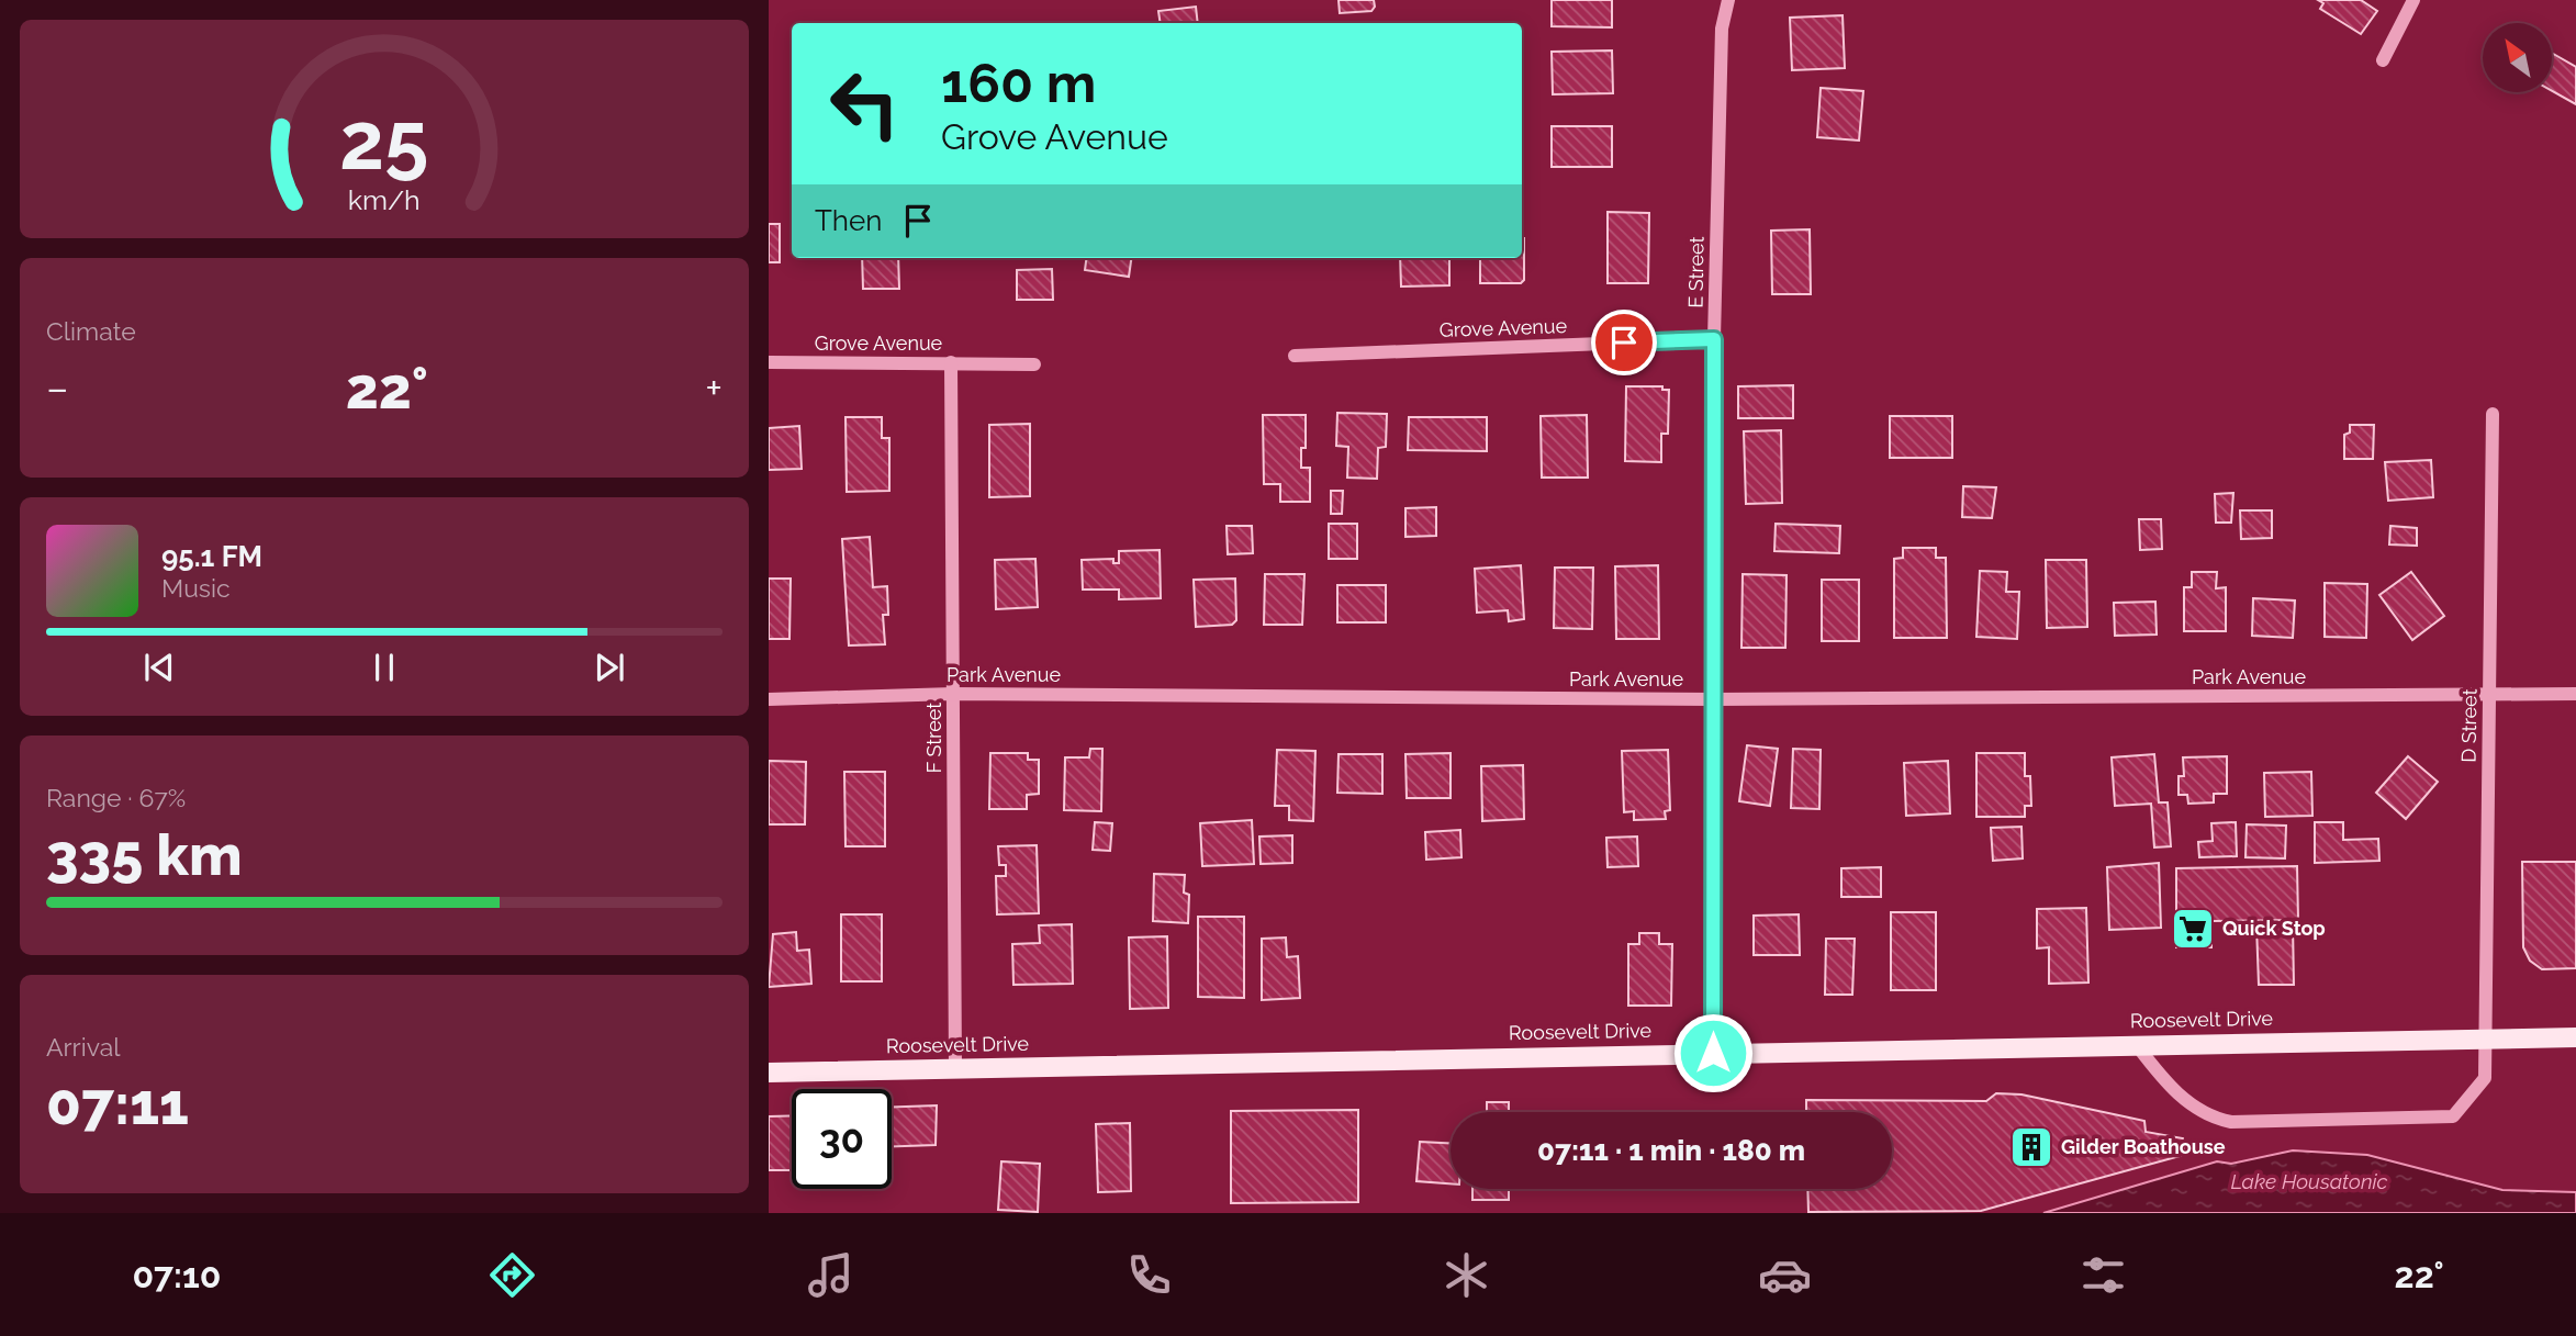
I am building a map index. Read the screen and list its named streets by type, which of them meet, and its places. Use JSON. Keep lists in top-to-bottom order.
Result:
{
  "streets": {
    "main road": ["Roosevelt Drive"],
    "street": [
      "E Street",
      "Grove Avenue",
      "Park Avenue",
      "D Street",
      "F Street"
    ]
  },
  "crossings": [
    ["E Street", "Grove Avenue"],
    ["E Street", "Park Avenue"],
    ["E Street", "Roosevelt Drive"],
    ["Grove Avenue", "F Street"],
    ["Park Avenue", "D Street"],
    ["Park Avenue", "F Street"],
    ["D Street", "Roosevelt Drive"],
    ["F Street", "Roosevelt Drive"]
  ],
  "water": ["Lake Housatonic"],
  "places": {
    "supermarket": ["Quick Stop"],
    "building": ["Gilder Boathouse"]
  },
  "north": "top left",
  "page": {
    "turn": ["160 m", "Grove Avenue"],
    "then": "Then",
    "tile": [
      "Climate",
      ["Range · 67%", "335 km"],
      ["Arrival", "07:11"]
    ],
    "heat": ["−", "22°", "+"],
    "song": ["95.1 FM", "Music"],
    "limit": "30",
    "trip": "07:11 · 1 min · 180 m",
    "tabs": ["07:10", "22°"],
    "gauge": ["25", "km/h"]
  }
}
